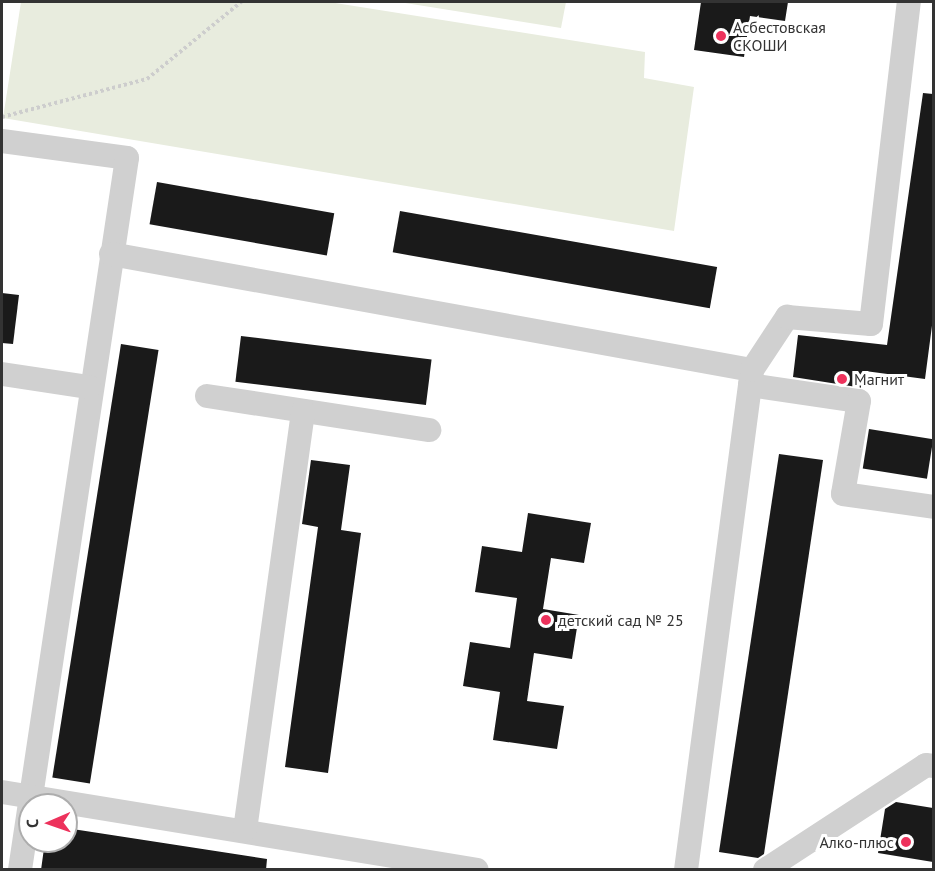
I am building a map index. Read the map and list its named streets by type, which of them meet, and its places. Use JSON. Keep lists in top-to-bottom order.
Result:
{
  "places": [
    "Асбестовская СКОШИ",
    "Магнит",
    "детский сад № 25",
    "Алко-плюс"
  ],
  "north": "left"
}
